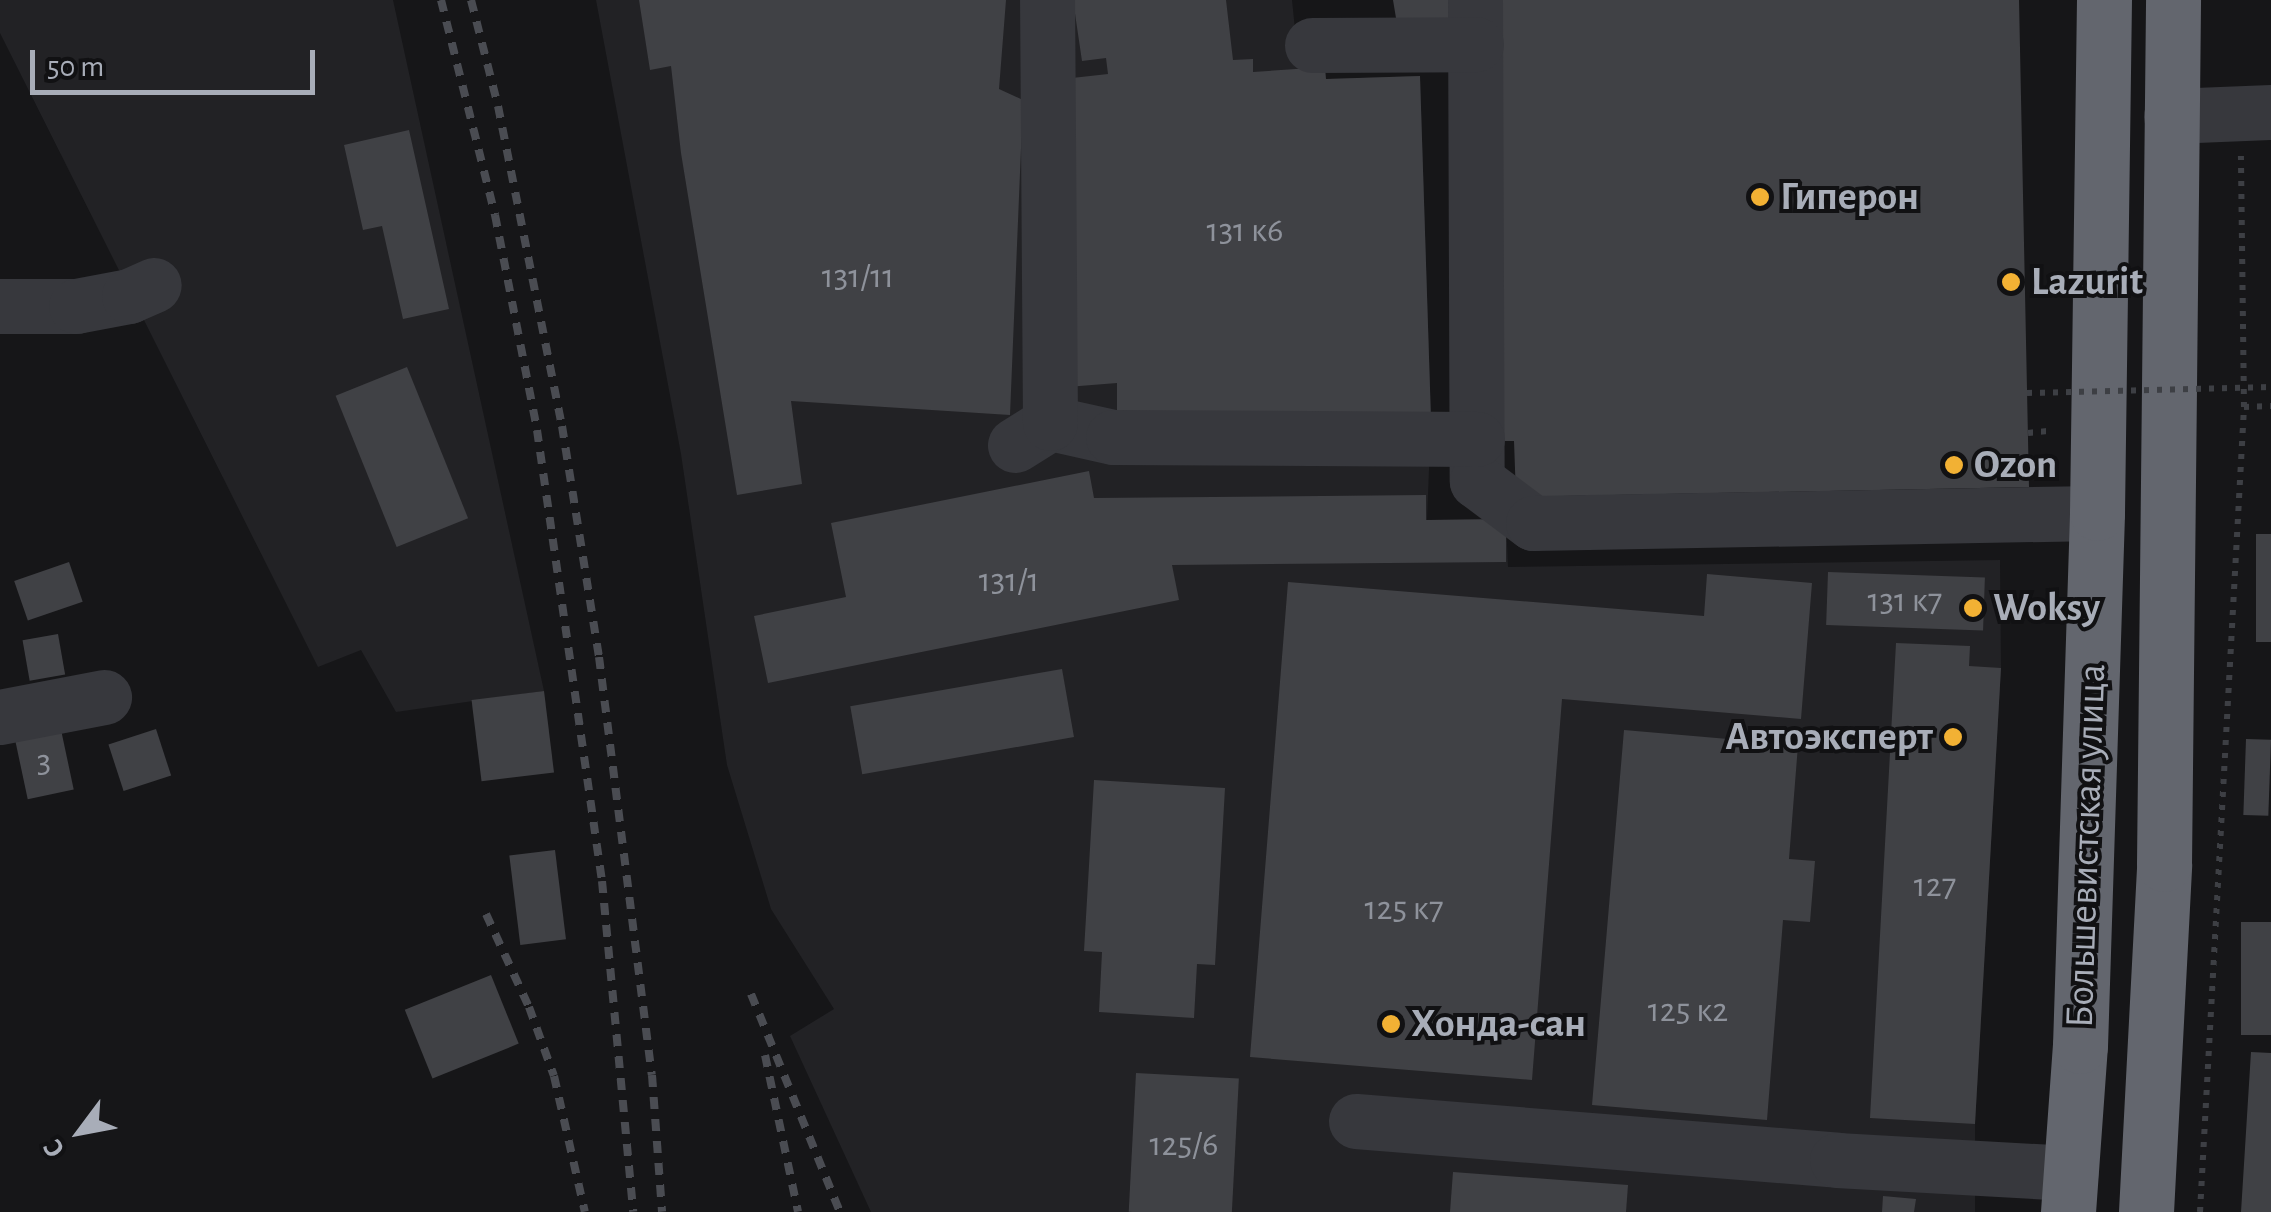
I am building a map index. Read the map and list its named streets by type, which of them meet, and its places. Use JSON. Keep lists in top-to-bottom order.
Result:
{
  "streets": {
    "highway": ["Большевистская улица"]
  },
  "places": [
    "Гиперон",
    "Lazurit",
    "Ozon",
    "Woksy",
    "Автоэксперт",
    "Хонда-сан"
  ],
  "house_numbers": [
    "131 к6",
    "131/11",
    "131/1",
    "131 к7",
    "3",
    "127",
    "125 к7",
    "125 к2",
    "125/6"
  ],
  "scale_bar": "50 m",
  "north": "bottom left"
}
